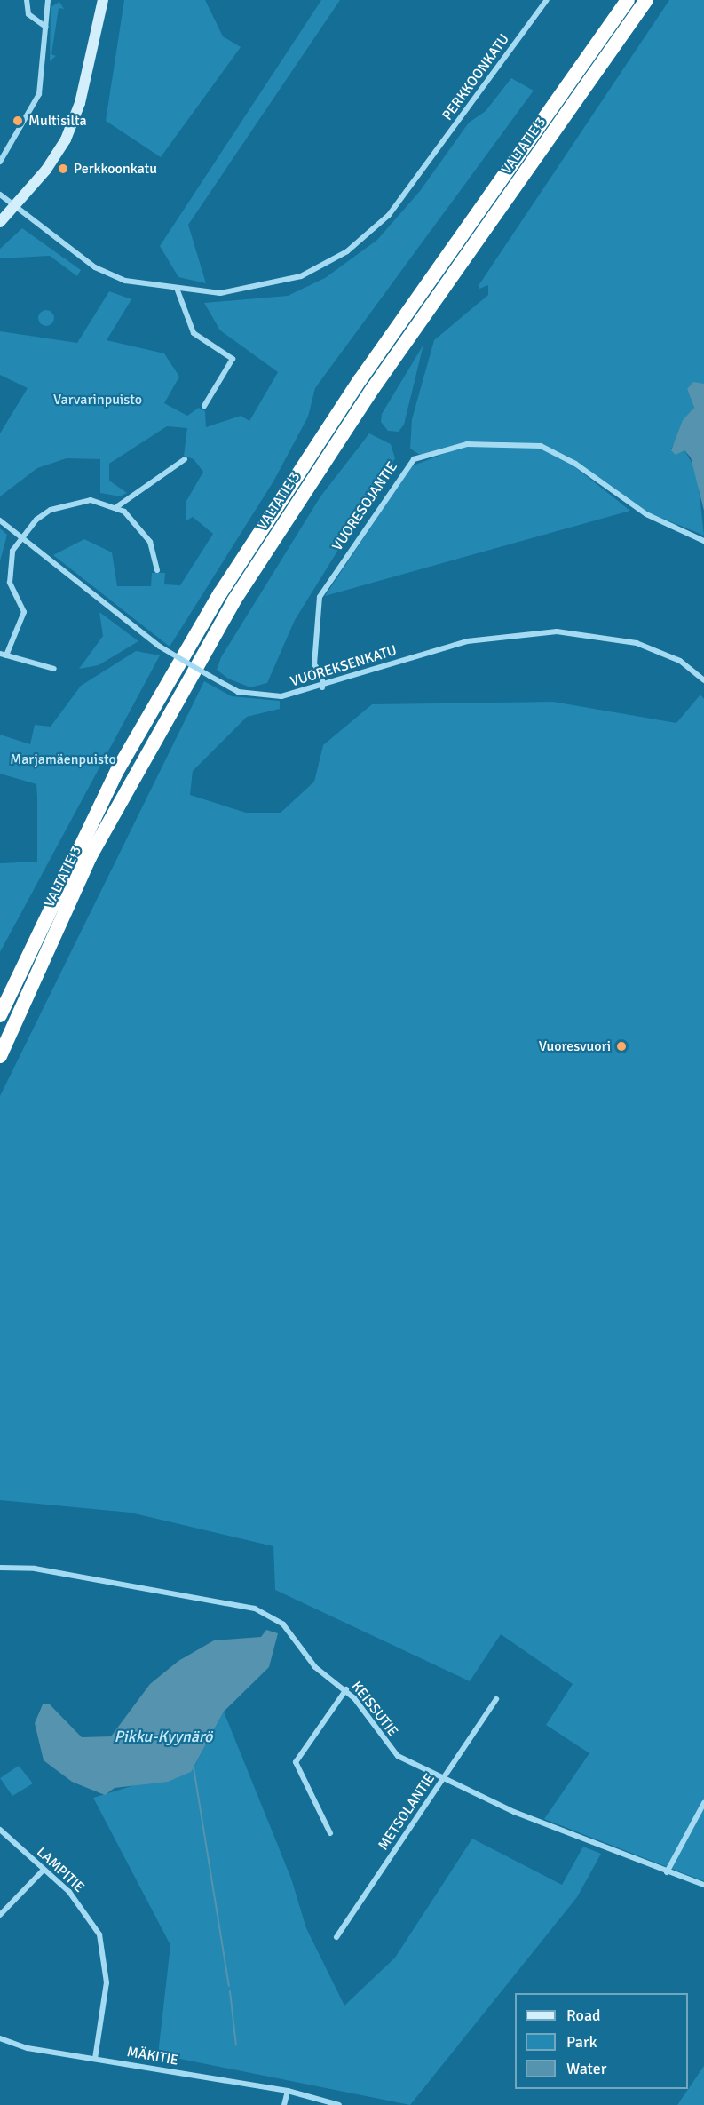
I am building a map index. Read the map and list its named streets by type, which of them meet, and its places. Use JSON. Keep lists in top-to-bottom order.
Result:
{
  "streets": {
    "highway": ["VALTATIE 3"],
    "street": [
      "PERKKOONKATU",
      "VUORESOJANTIE",
      "VUOREKSENKATU",
      "KEISSUTIE",
      "METSOLANTIE",
      "LAMPITIE",
      "MÄKITIE"
    ]
  },
  "crossings": [
    ["VUORESOJANTIE", "VUOREKSENKATU"],
    ["KEISSUTIE", "METSOLANTIE"],
    ["LAMPITIE", "MÄKITIE"]
  ],
  "water": ["Pikku-Kyynärö"],
  "parks": ["Varvarinpuisto", "Marjamäenpuisto"],
  "places": ["Multisilta", "Perkkoonkatu", "Vuoresvuori"],
  "legend": ["Road", "Park", "Water"]
}
